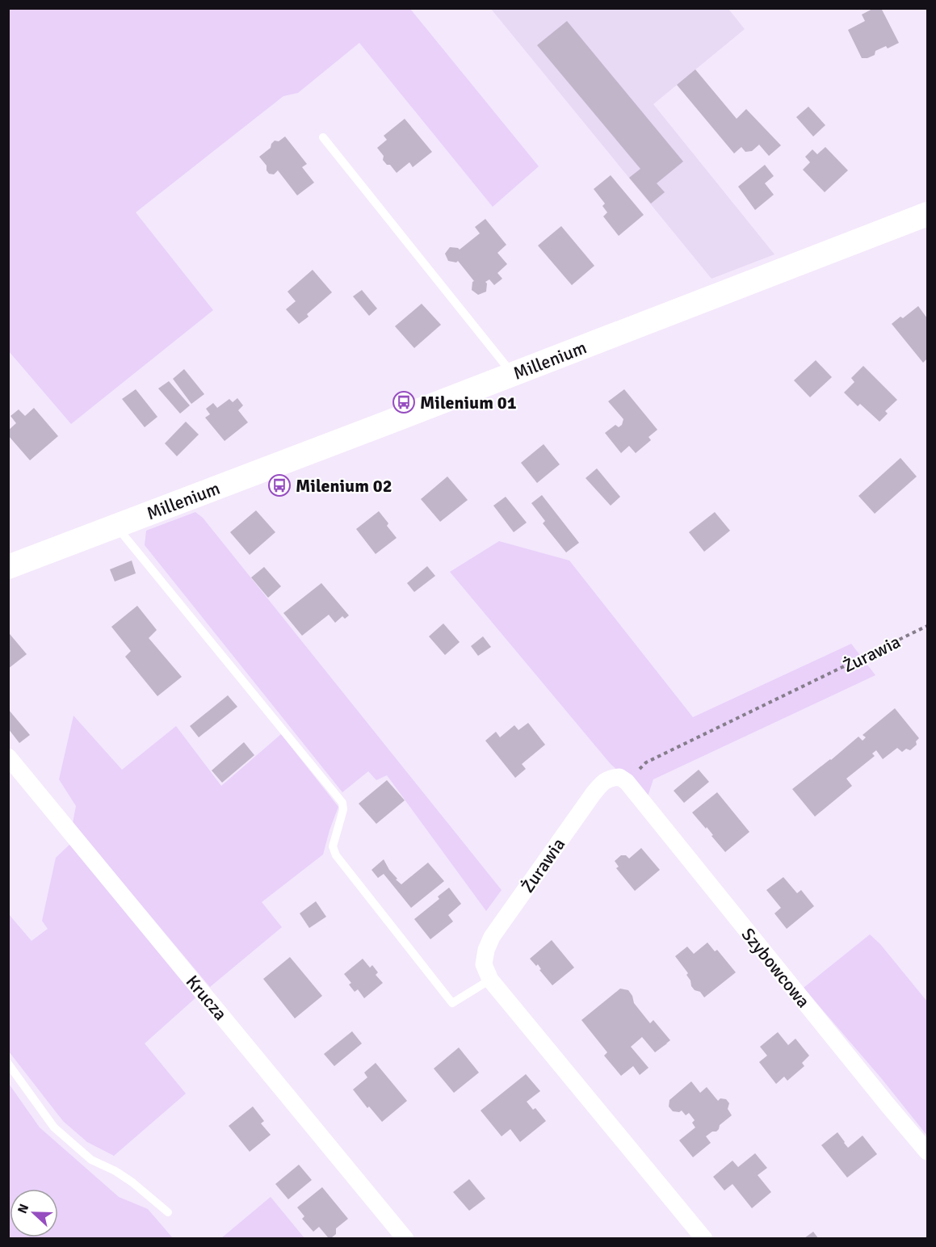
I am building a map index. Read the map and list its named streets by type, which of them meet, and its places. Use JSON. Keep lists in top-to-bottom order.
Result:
{
  "streets": {
    "street": [
      "Millenium",
      "Żurawia",
      "Szybowcowa",
      "Krucza"
    ]
  },
  "crossings": [
    ["Żurawia", "Szybowcowa"]
  ],
  "places": {
    "bus stop": ["Milenium 01", "Milenium 02"]
  },
  "north": "left"
}
